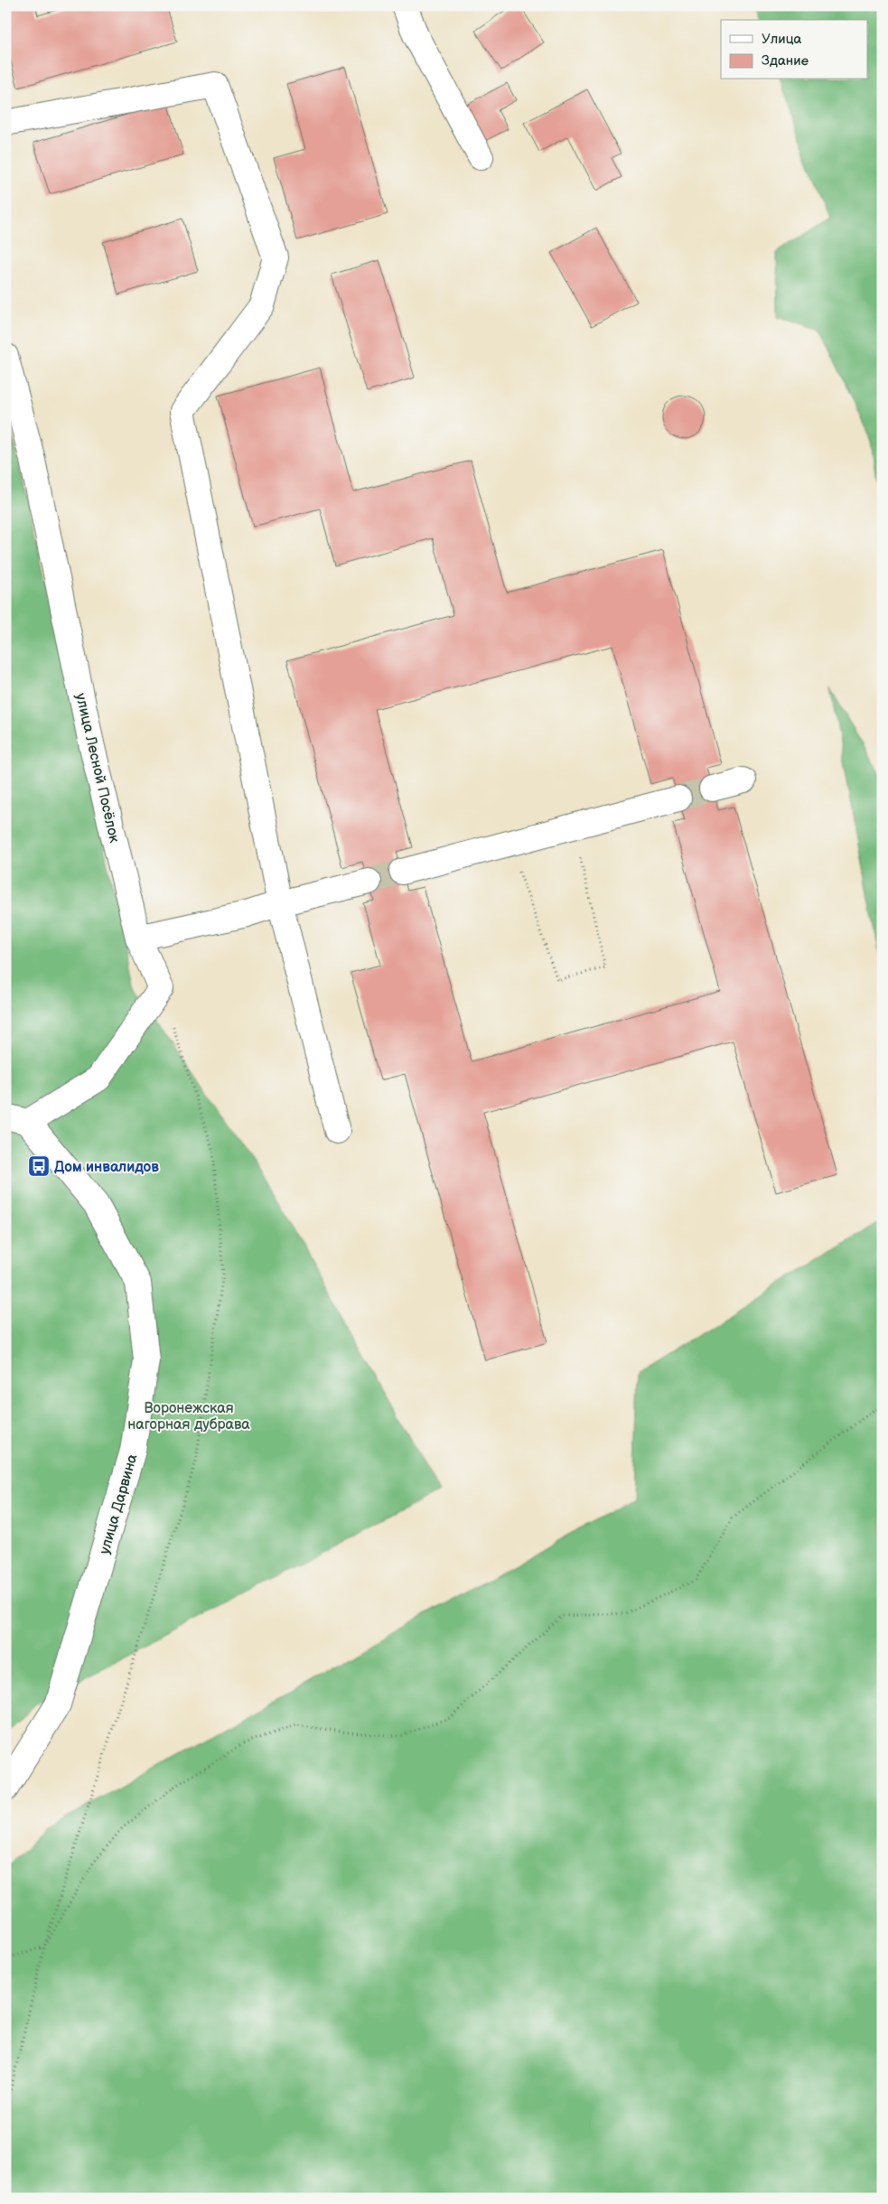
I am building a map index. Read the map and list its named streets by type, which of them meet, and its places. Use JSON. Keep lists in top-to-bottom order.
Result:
{
  "streets": {
    "street": ["улица Лесной Посёлок", "улица Дарвина"]
  },
  "parks": ["Воронежская нагорная дубрава"],
  "places": {
    "bus stop": ["Дом инвалидов"]
  },
  "legend": ["Улица", "Здание"]
}
